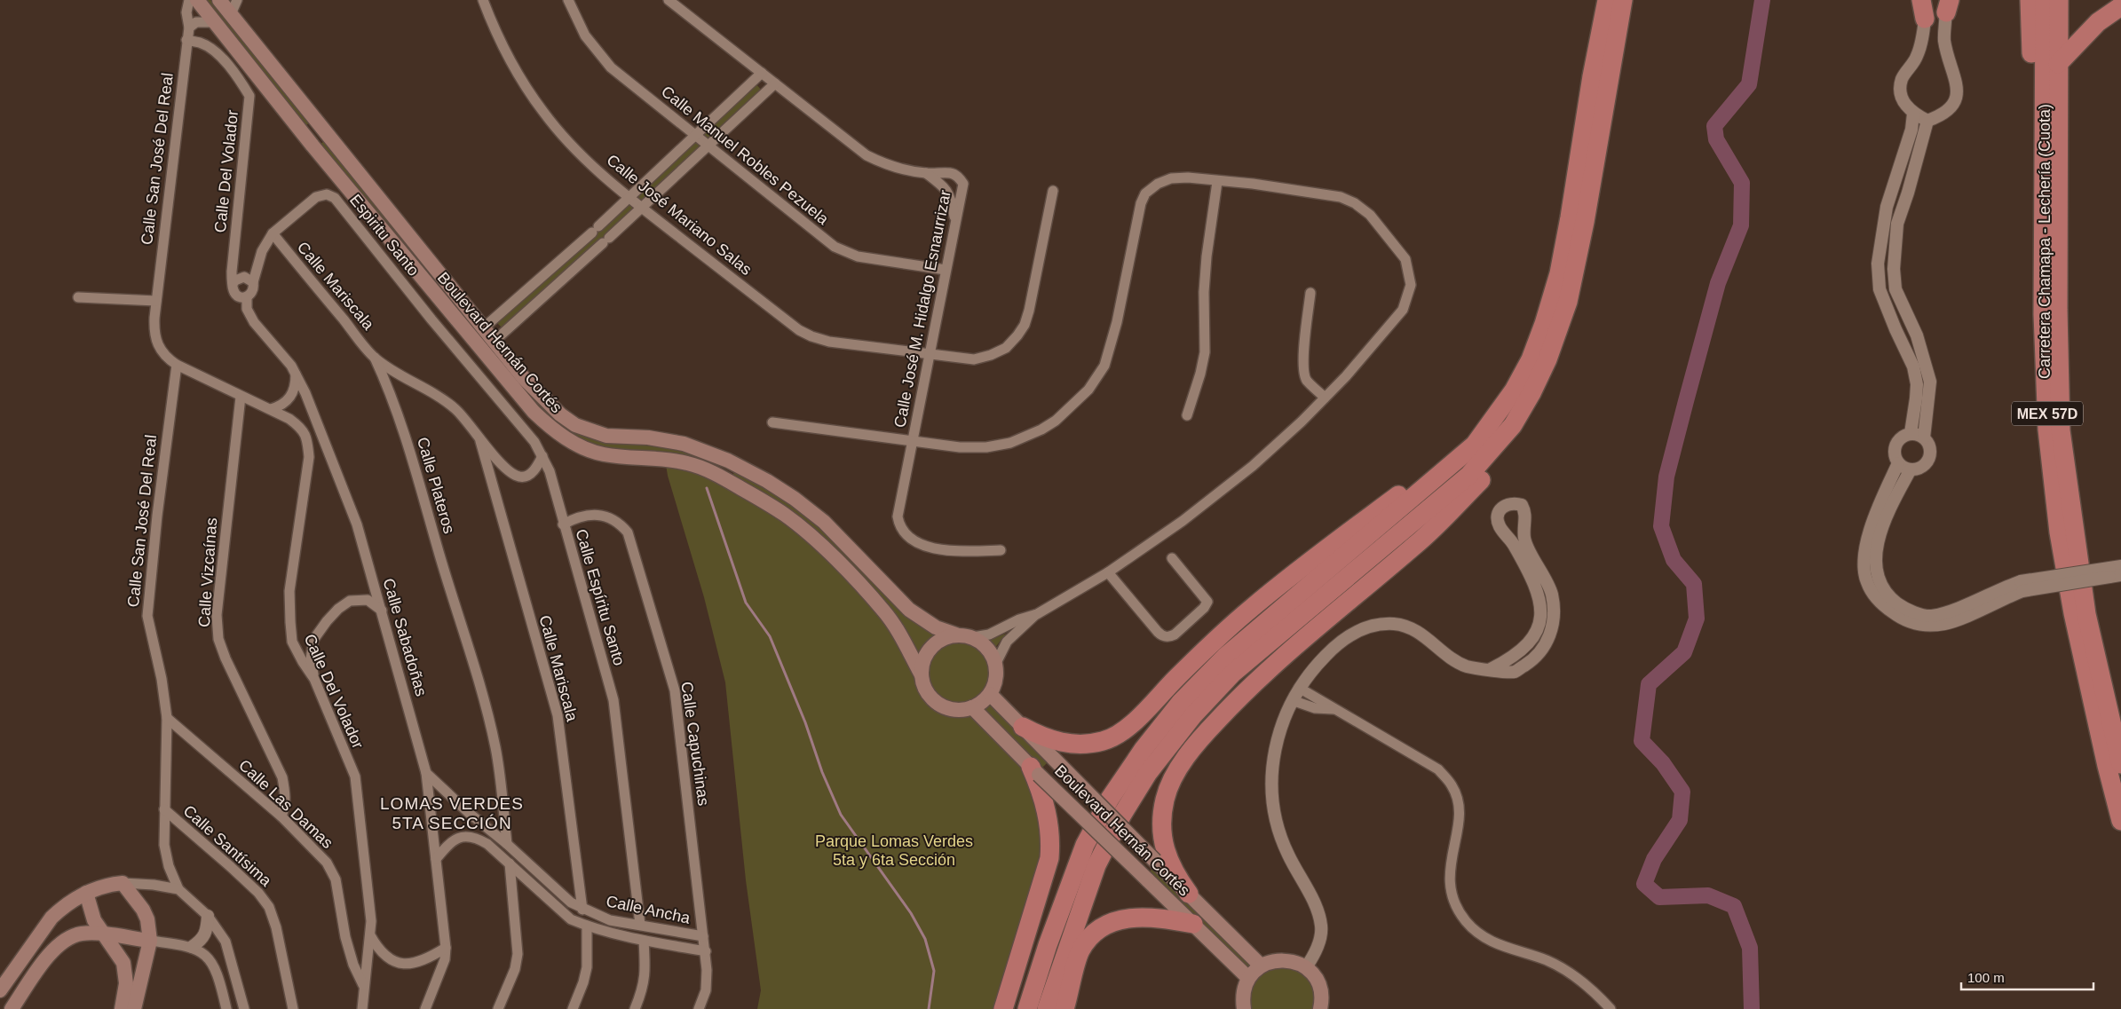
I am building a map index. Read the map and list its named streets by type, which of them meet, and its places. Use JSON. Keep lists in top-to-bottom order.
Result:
{
  "streets": {
    "highway": ["Carretera Chamapa - Lechería (Cuota)", "MEX 57D"],
    "main road": ["Boulevard Hernán Cortés"],
    "street": [
      "Calle Manuel Robles Pezuela",
      "Calle San José Del Real",
      "Calle Del Volador",
      "Calle José Mariano Salas",
      "Espiritu Santo",
      "Calle Mariscala",
      "Calle José M. Hidalgo Esnaurrizar",
      "Calle Plateros",
      "Calle Vizcaínas",
      "Calle Espíritu Santo",
      "Calle Sabadoñas",
      "Calle Capuchinas",
      "Calle Las Damas",
      "Calle Santísima",
      "Calle Ancha"
    ]
  },
  "crossings": [
    ["Calle Manuel Robles Pezuela", "Calle José M. Hidalgo Esnaurrizar"],
    ["Calle San José Del Real", "Calle Del Volador"],
    ["Calle San José Del Real", "Calle Vizcaínas"],
    ["Calle San José Del Real", "Calle Las Damas"],
    ["Calle San José Del Real", "Calle Santísima"],
    ["Calle Del Volador", "Calle Vizcaínas"],
    ["Calle Del Volador", "Calle Sabadoñas"],
    ["Calle Del Volador", "Calle Las Damas"],
    ["Calle José Mariano Salas", "Calle José M. Hidalgo Esnaurrizar"],
    ["Espiritu Santo", "Calle Mariscala"],
    ["Espiritu Santo", "Calle Espíritu Santo"],
    ["Calle Mariscala", "Calle Plateros"],
    ["Calle Mariscala", "Calle Ancha"],
    ["Calle Plateros", "Calle Ancha"],
    ["Calle Vizcaínas", "Calle Las Damas"],
    ["Calle Espíritu Santo", "Calle Capuchinas"],
    ["Calle Espíritu Santo", "Calle Ancha"],
    ["Calle Sabadoñas", "Calle Ancha"],
    ["Calle Capuchinas", "Calle Ancha"]
  ],
  "districts": ["LOMAS VERDES 5TA SECCIÓN"],
  "parks": ["Parque Lomas Verdes 5ta y 6ta Sección"],
  "scale_bar": "100 m"
}
